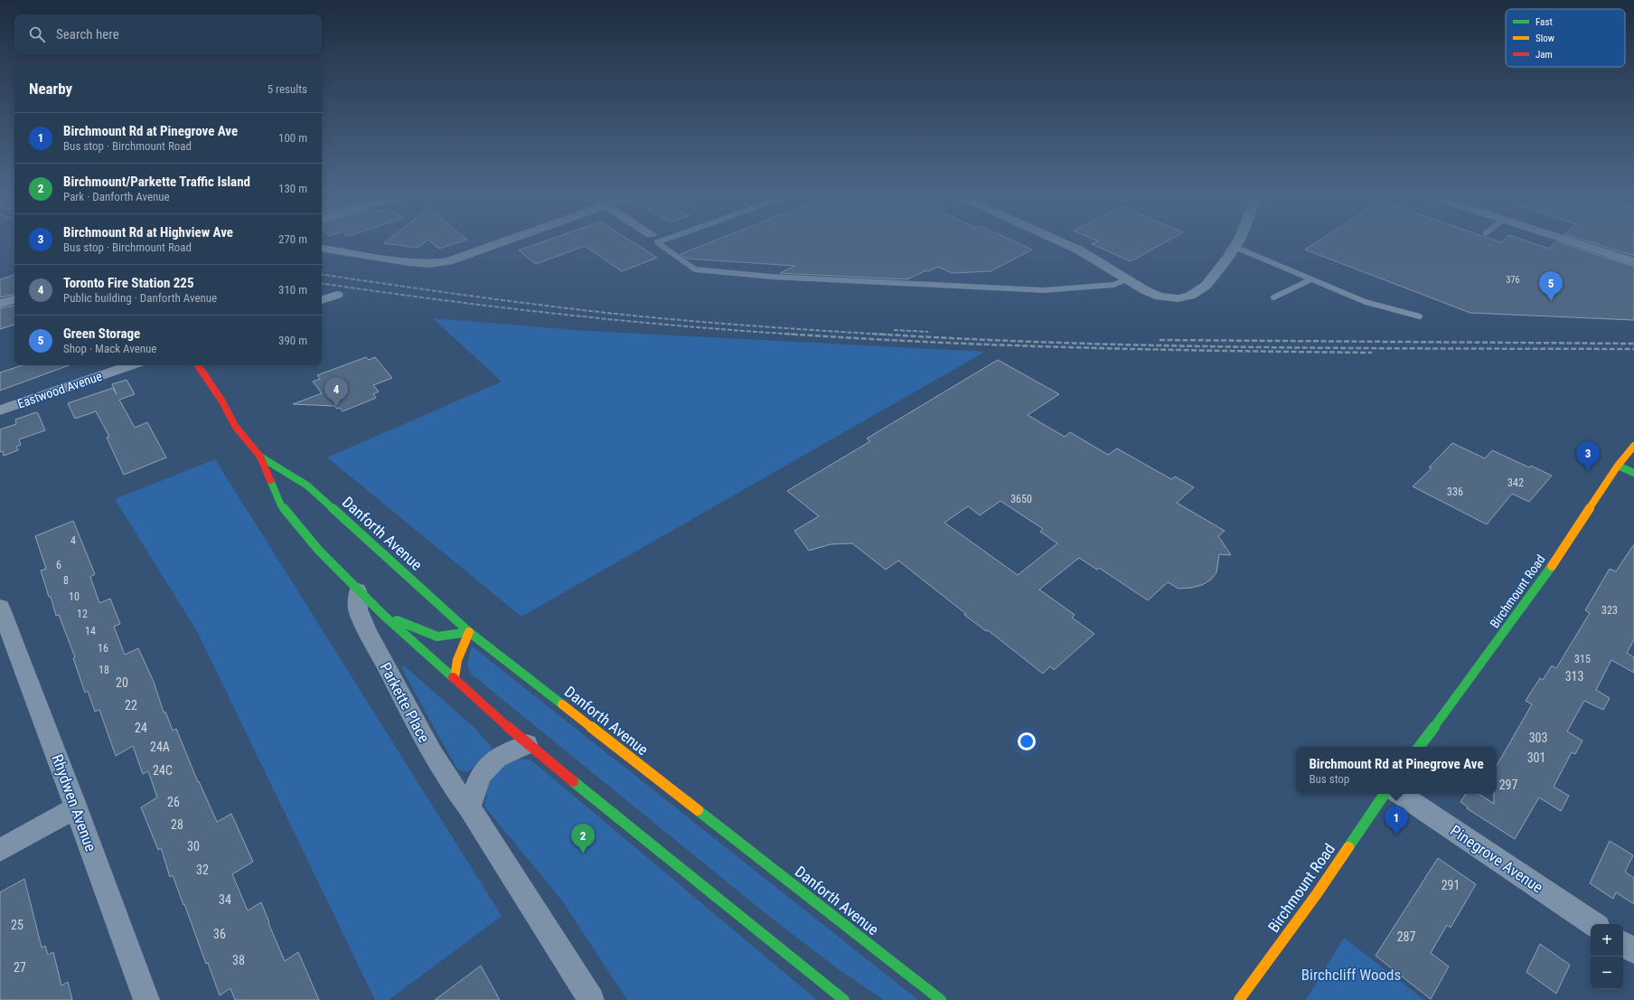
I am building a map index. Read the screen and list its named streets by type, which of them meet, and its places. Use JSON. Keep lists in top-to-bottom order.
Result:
{
  "streets": {
    "main road": ["Danforth Avenue", "Birchmount Road"],
    "street": [
      "Eastwood Avenue",
      "Parkette Place",
      "Rhydwen Avenue",
      "Pinegrove Avenue"
    ]
  },
  "crossings": [
    ["Danforth Avenue", "Parkette Place"]
  ],
  "parks": ["Birchcliff Woods"],
  "house_numbers": [
    "376",
    "342",
    "336",
    "3650",
    "4",
    "6",
    "8",
    "10",
    "323",
    "12",
    "14",
    "16",
    "315",
    "18",
    "313",
    "20",
    "22",
    "24",
    "303",
    "24A",
    "301",
    "24C",
    "297",
    "26",
    "28",
    "30",
    "32",
    "291",
    "34",
    "25",
    "36",
    "287",
    "38",
    "27"
  ],
  "legend": ["Fast", "Slow", "Jam"],
  "page": {
    "search": "Search here",
    "heading": ["Nearby", "5 results"],
    "list": [
      {
        "mark": "1",
        "name": "Birchmount Rd at Pinegrove Ave",
        "note": "Bus stop · Birchmount Road",
        "value": "100 m"
      },
      {
        "mark": "2",
        "name": "Birchmount/Parkette Traffic Island",
        "note": "Park · Danforth Avenue",
        "value": "130 m"
      },
      {
        "mark": "3",
        "name": "Birchmount Rd at Highview Ave",
        "note": "Bus stop · Birchmount Road",
        "value": "270 m"
      },
      {
        "mark": "4",
        "name": "Toronto Fire Station 225",
        "note": "Public building · Danforth Avenue",
        "value": "310 m"
      },
      {
        "mark": "5",
        "name": "Green Storage",
        "note": "Shop · Mack Avenue",
        "value": "390 m"
      }
    ],
    "pins": [
      "5",
      "4",
      "3",
      "1",
      "2"
    ],
    "popup": ["Birchmount Rd at Pinegrove Ave", "Bus stop"],
    "map_buttons": ["+", "−"]
  }
}
